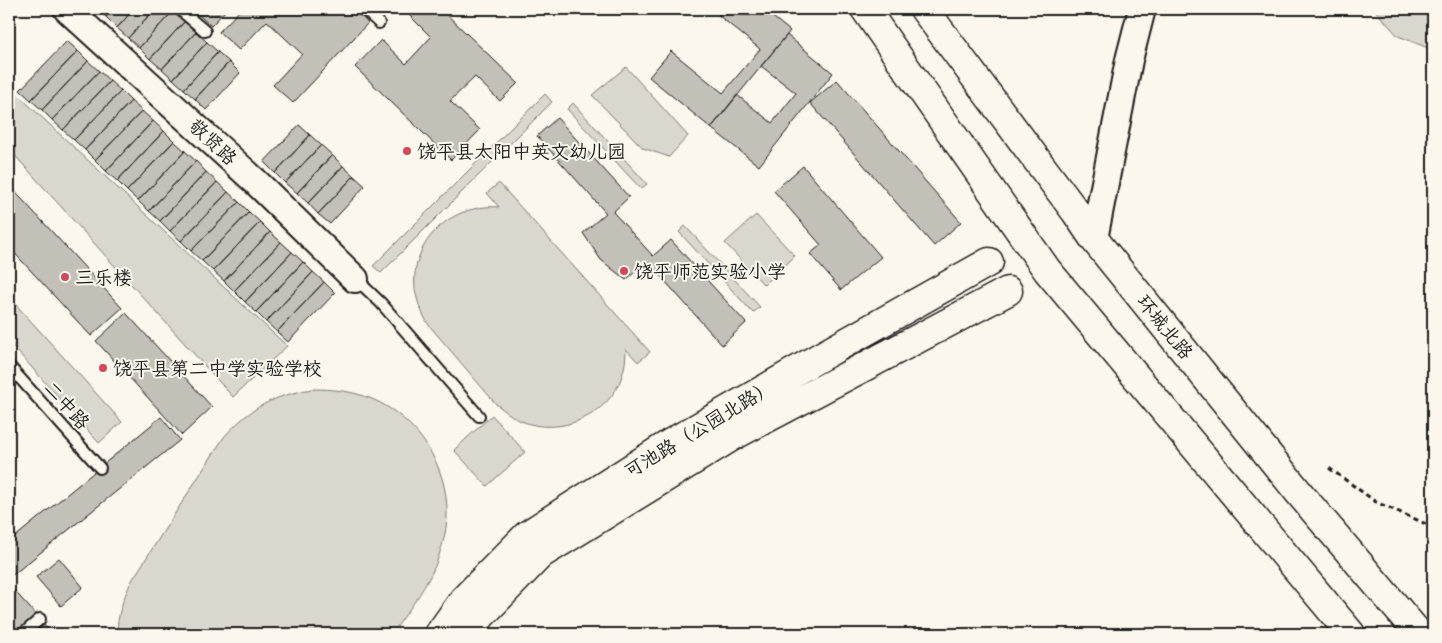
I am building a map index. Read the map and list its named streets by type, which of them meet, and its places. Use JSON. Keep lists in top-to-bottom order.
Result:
{
  "streets": {
    "main road": ["环城北路", "可池路（公园北路）"],
    "street": ["敬贤路"],
    "lane": ["二中路"]
  },
  "places": [
    "饶平县太阳中英文幼儿园",
    "饶平师范实验小学",
    "三乐楼",
    "饶平县第二中学实验学校"
  ]
}
